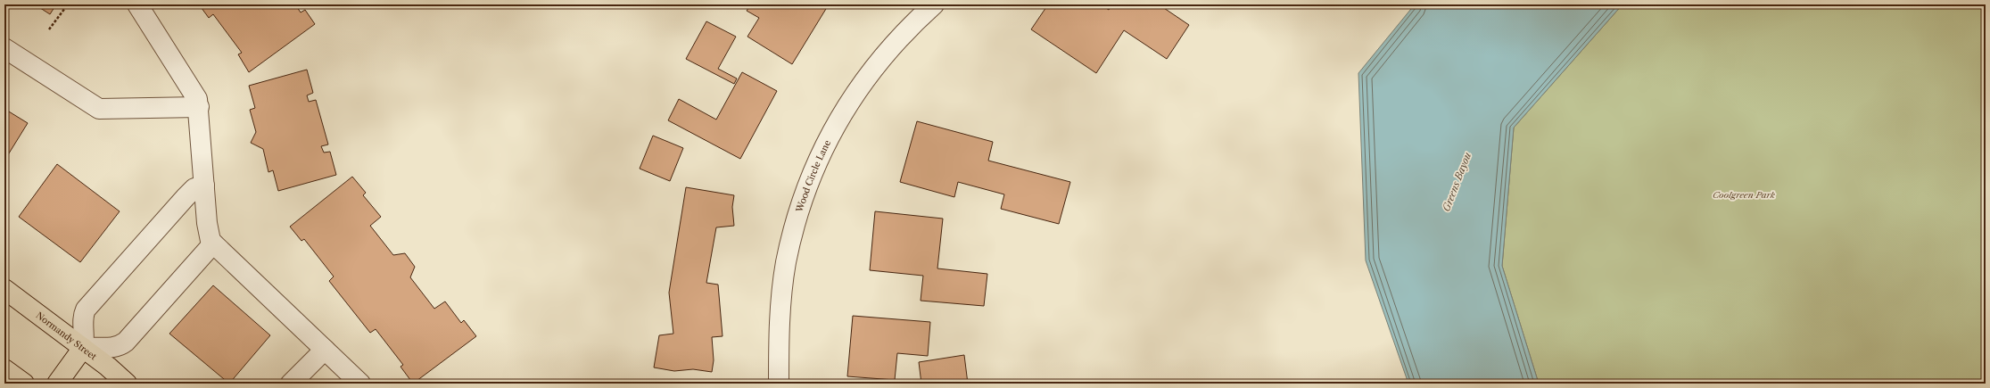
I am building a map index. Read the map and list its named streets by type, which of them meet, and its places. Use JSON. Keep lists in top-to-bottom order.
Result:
{
  "streets": {
    "main road": ["Normandy Street"],
    "street": ["Wood Circle Lane"]
  },
  "water": ["Greens Bayou"],
  "parks": ["Coolgreen Park"]
}
